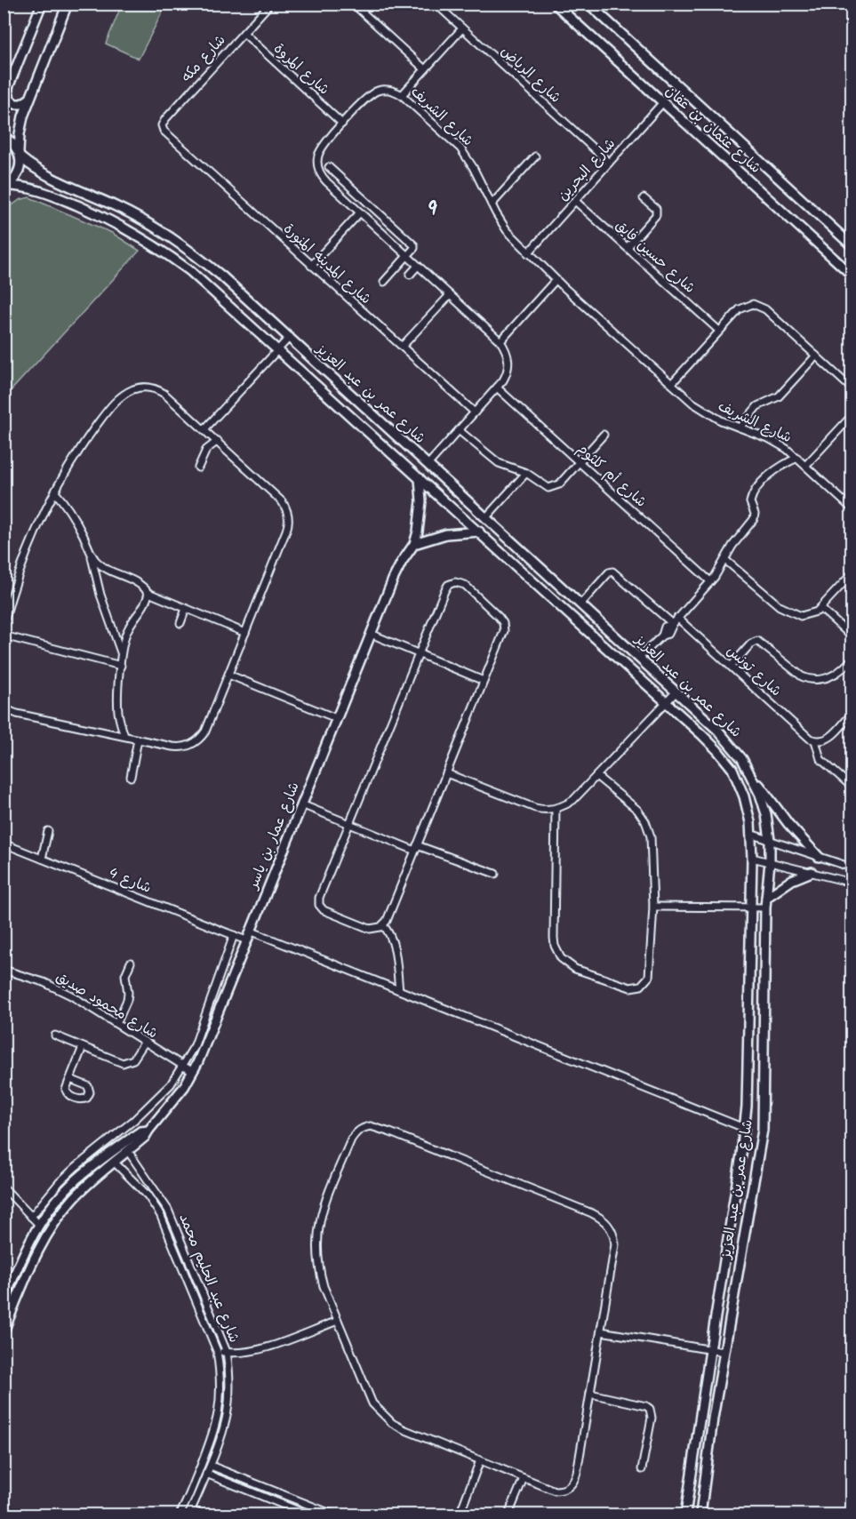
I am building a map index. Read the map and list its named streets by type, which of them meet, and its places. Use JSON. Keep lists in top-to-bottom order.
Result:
{
  "streets": {
    "street": [
      "شارع مكه",
      "شارع المروة",
      "شارع الرياض",
      "شارع الشريف",
      "شارع عثمان بن عفان",
      "شارع البحرين",
      "شارع حسين فايق",
      "شارع المدينه المنورة",
      "شارع عمر بن عبد العزيز",
      "شارع أم كلثوم",
      "شارع تونس",
      "شارع عمار بن ياسر",
      "شارع 4",
      "شارع محمود صديق",
      "شارع عبد الحليم محمد"
    ]
  },
  "crossings": [
    ["شارع مكه", "شارع المروة"],
    ["شارع مكه", "شارع المدينه المنورة"],
    ["شارع المروة", "شارع الشريف"],
    ["شارع الرياض", "شارع البحرين"],
    ["شارع الشريف", "شارع البحرين"],
    ["شارع الشريف", "شارع المدينه المنورة"],
    ["شارع الشريف", "شارع عمر بن عبد العزيز"],
    ["شارع الشريف", "شارع أم كلثوم"],
    ["شارع عثمان بن عفان", "شارع البحرين"],
    ["شارع البحرين", "شارع حسين فايق"],
    ["شارع عمر بن عبد العزيز", "شارع عمار بن ياسر"],
    ["شارع عمار بن ياسر", "شارع 4"],
    ["شارع عمار بن ياسر", "شارع محمود صديق"],
    ["شارع عمار بن ياسر", "شارع عبد الحليم محمد"]
  ],
  "districts": ["9"]
}
